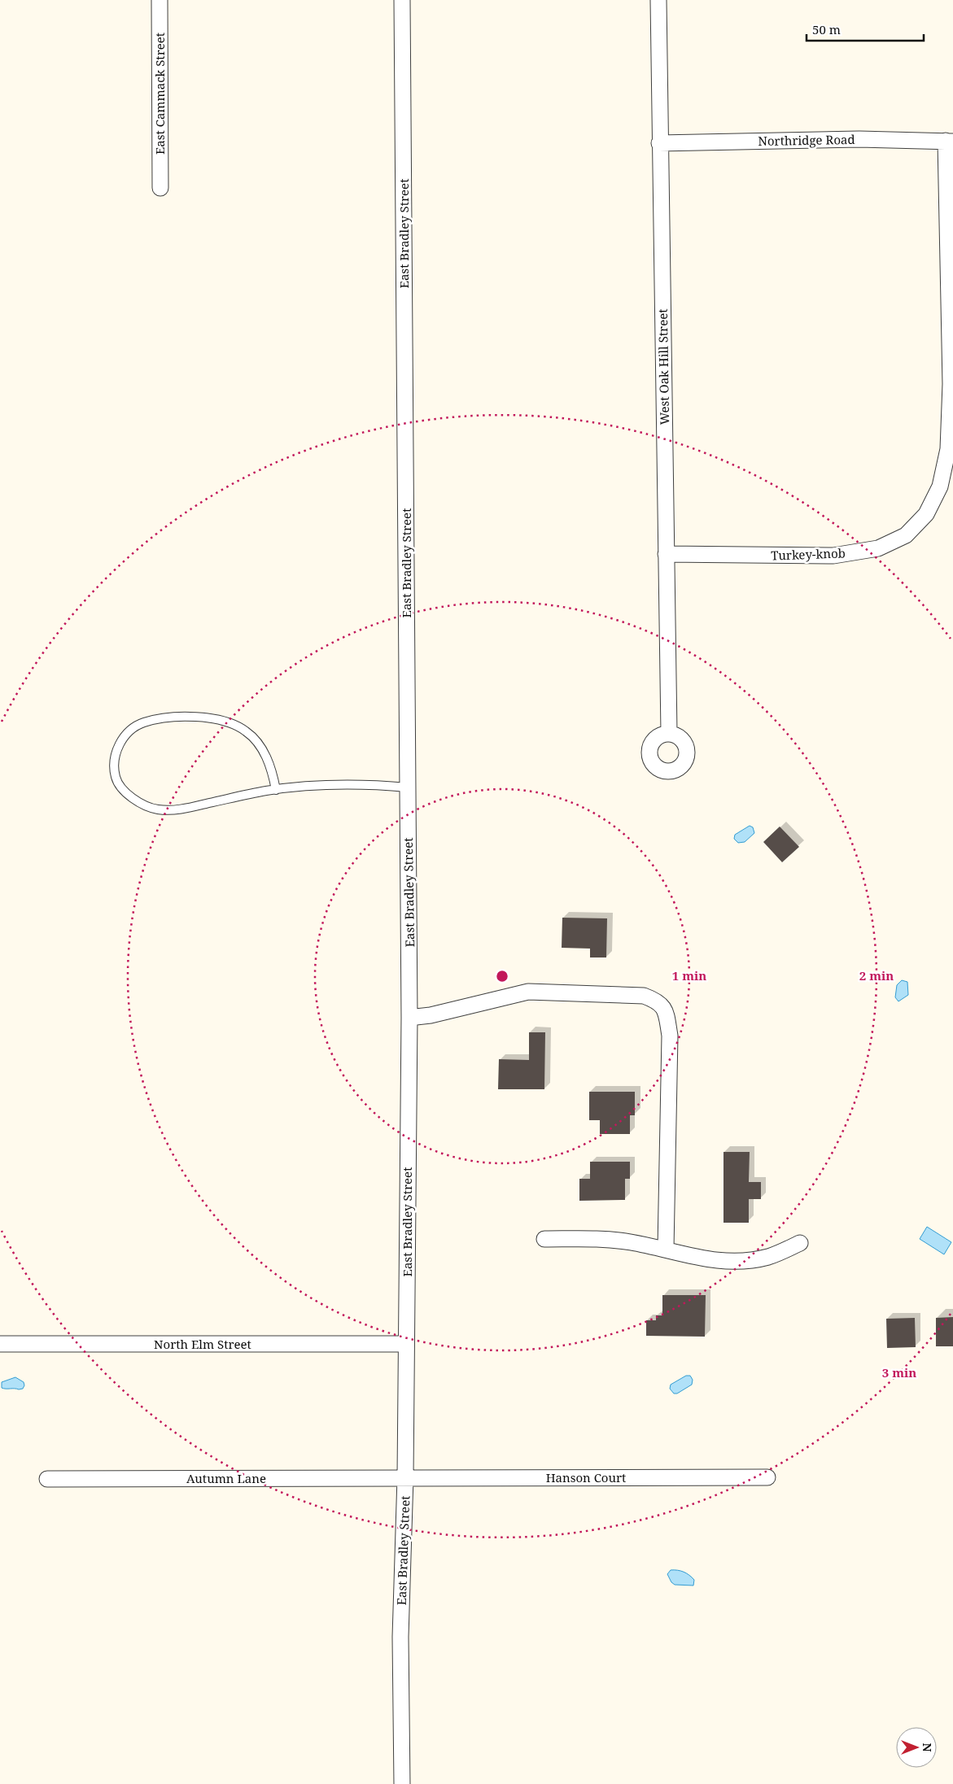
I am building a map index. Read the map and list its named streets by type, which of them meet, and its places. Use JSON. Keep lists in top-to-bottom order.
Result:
{
  "streets": {
    "street": [
      "East Cammack Street",
      "Northridge Road",
      "East Bradley Street",
      "West Oak Hill Street",
      "Turkey-knob",
      "North Elm Street",
      "Hanson Court",
      "Autumn Lane"
    ]
  },
  "crossings": [
    ["Northridge Road", "West Oak Hill Street"],
    ["Northridge Road", "Turkey-knob"],
    ["East Bradley Street", "North Elm Street"],
    ["East Bradley Street", "Hanson Court"],
    ["East Bradley Street", "Autumn Lane"],
    ["West Oak Hill Street", "Turkey-knob"],
    ["Hanson Court", "Autumn Lane"]
  ],
  "scale_bar": "50 m",
  "north": "right",
  "rings": ["1 min", "2 min", "3 min"]
}
